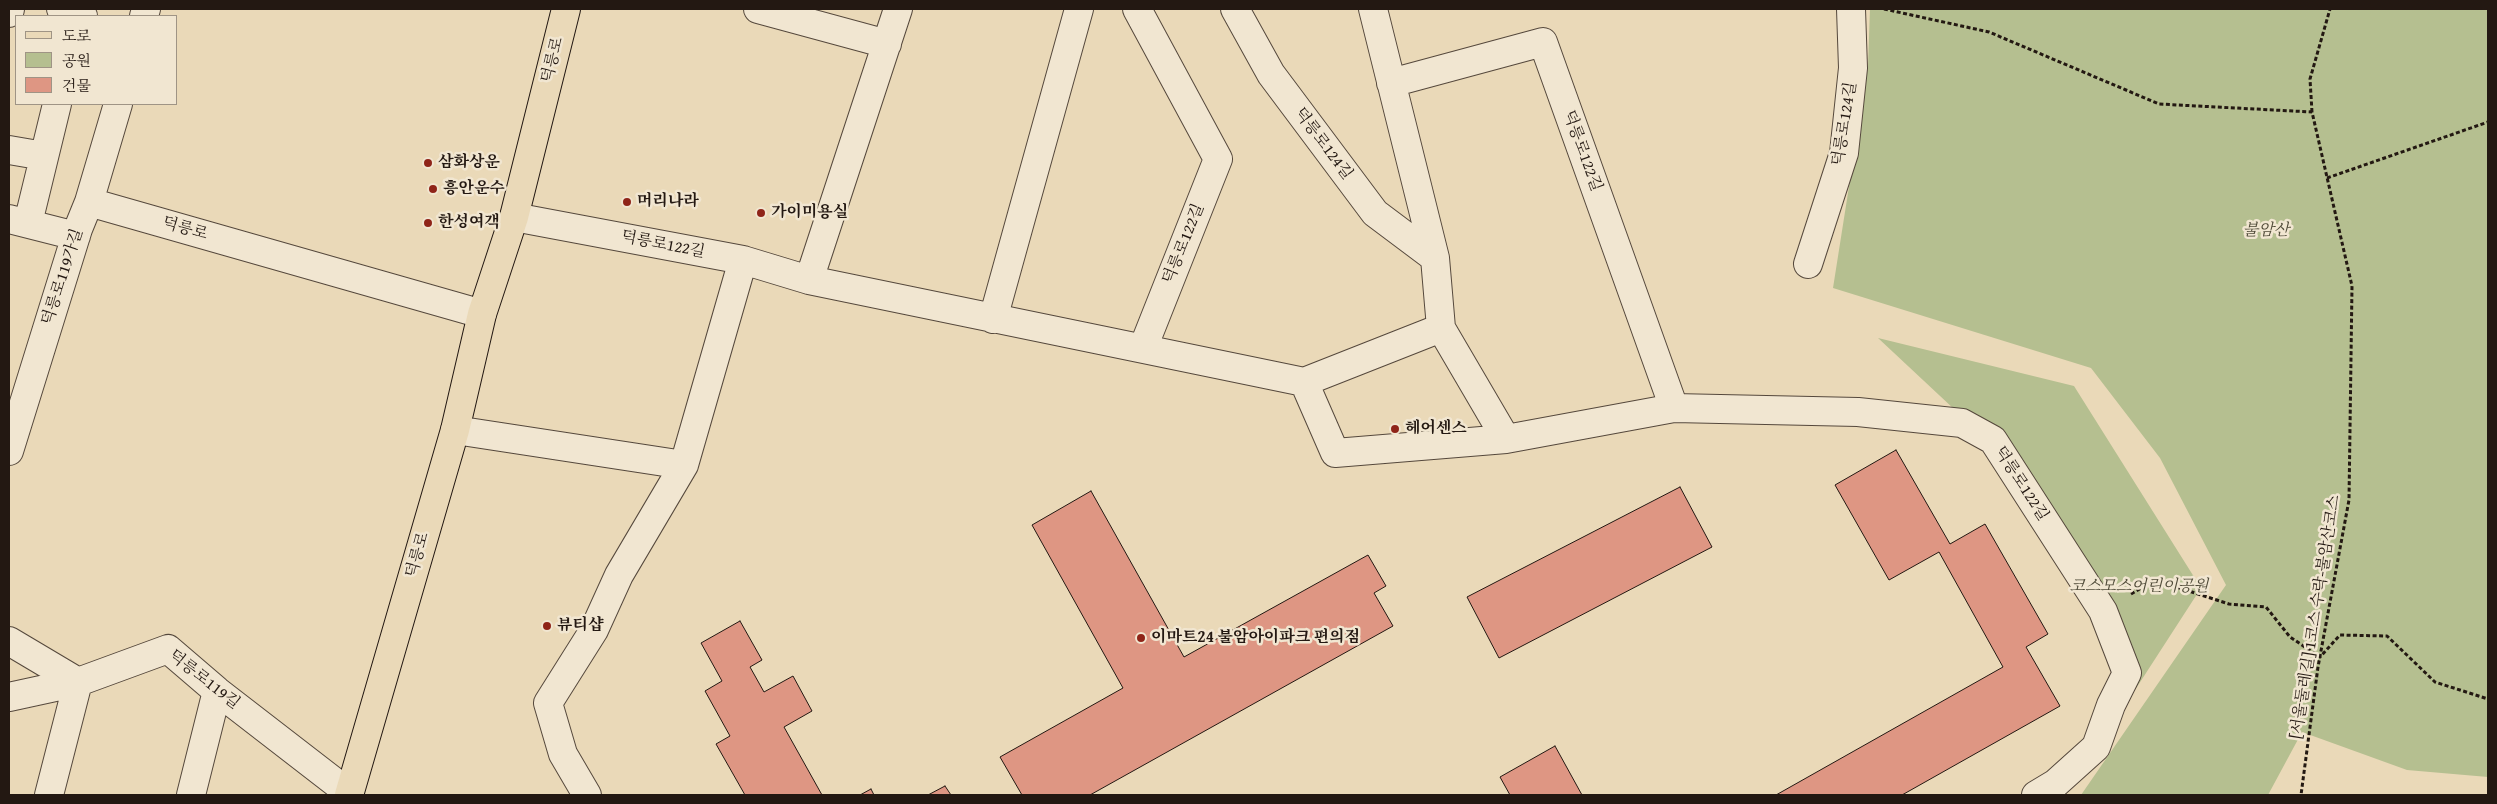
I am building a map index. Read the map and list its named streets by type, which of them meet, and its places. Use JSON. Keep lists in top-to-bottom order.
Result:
{
  "streets": {
    "main road": ["덕릉로"],
    "street": [
      "덕릉로124길",
      "덕릉로122길",
      "덕릉로119가길",
      "덕릉로119길"
    ],
    "path": ["[서울둘레길] 1코스 수락-불암산코스"]
  },
  "crossings": [
    ["덕릉로", "덕릉로122길"],
    ["덕릉로", "덕릉로119가길"],
    ["덕릉로", "덕릉로119길"]
  ],
  "parks": ["불암산", "코스모스어린이공원"],
  "places": [
    "삼화상운",
    "흥안운수",
    "머리나라",
    "가이미용실",
    "한성여객",
    "헤어센스",
    "뷰티샵",
    "이마트24 불암아이파크 편의점"
  ],
  "legend": ["도로", "공원", "건물"]
}
